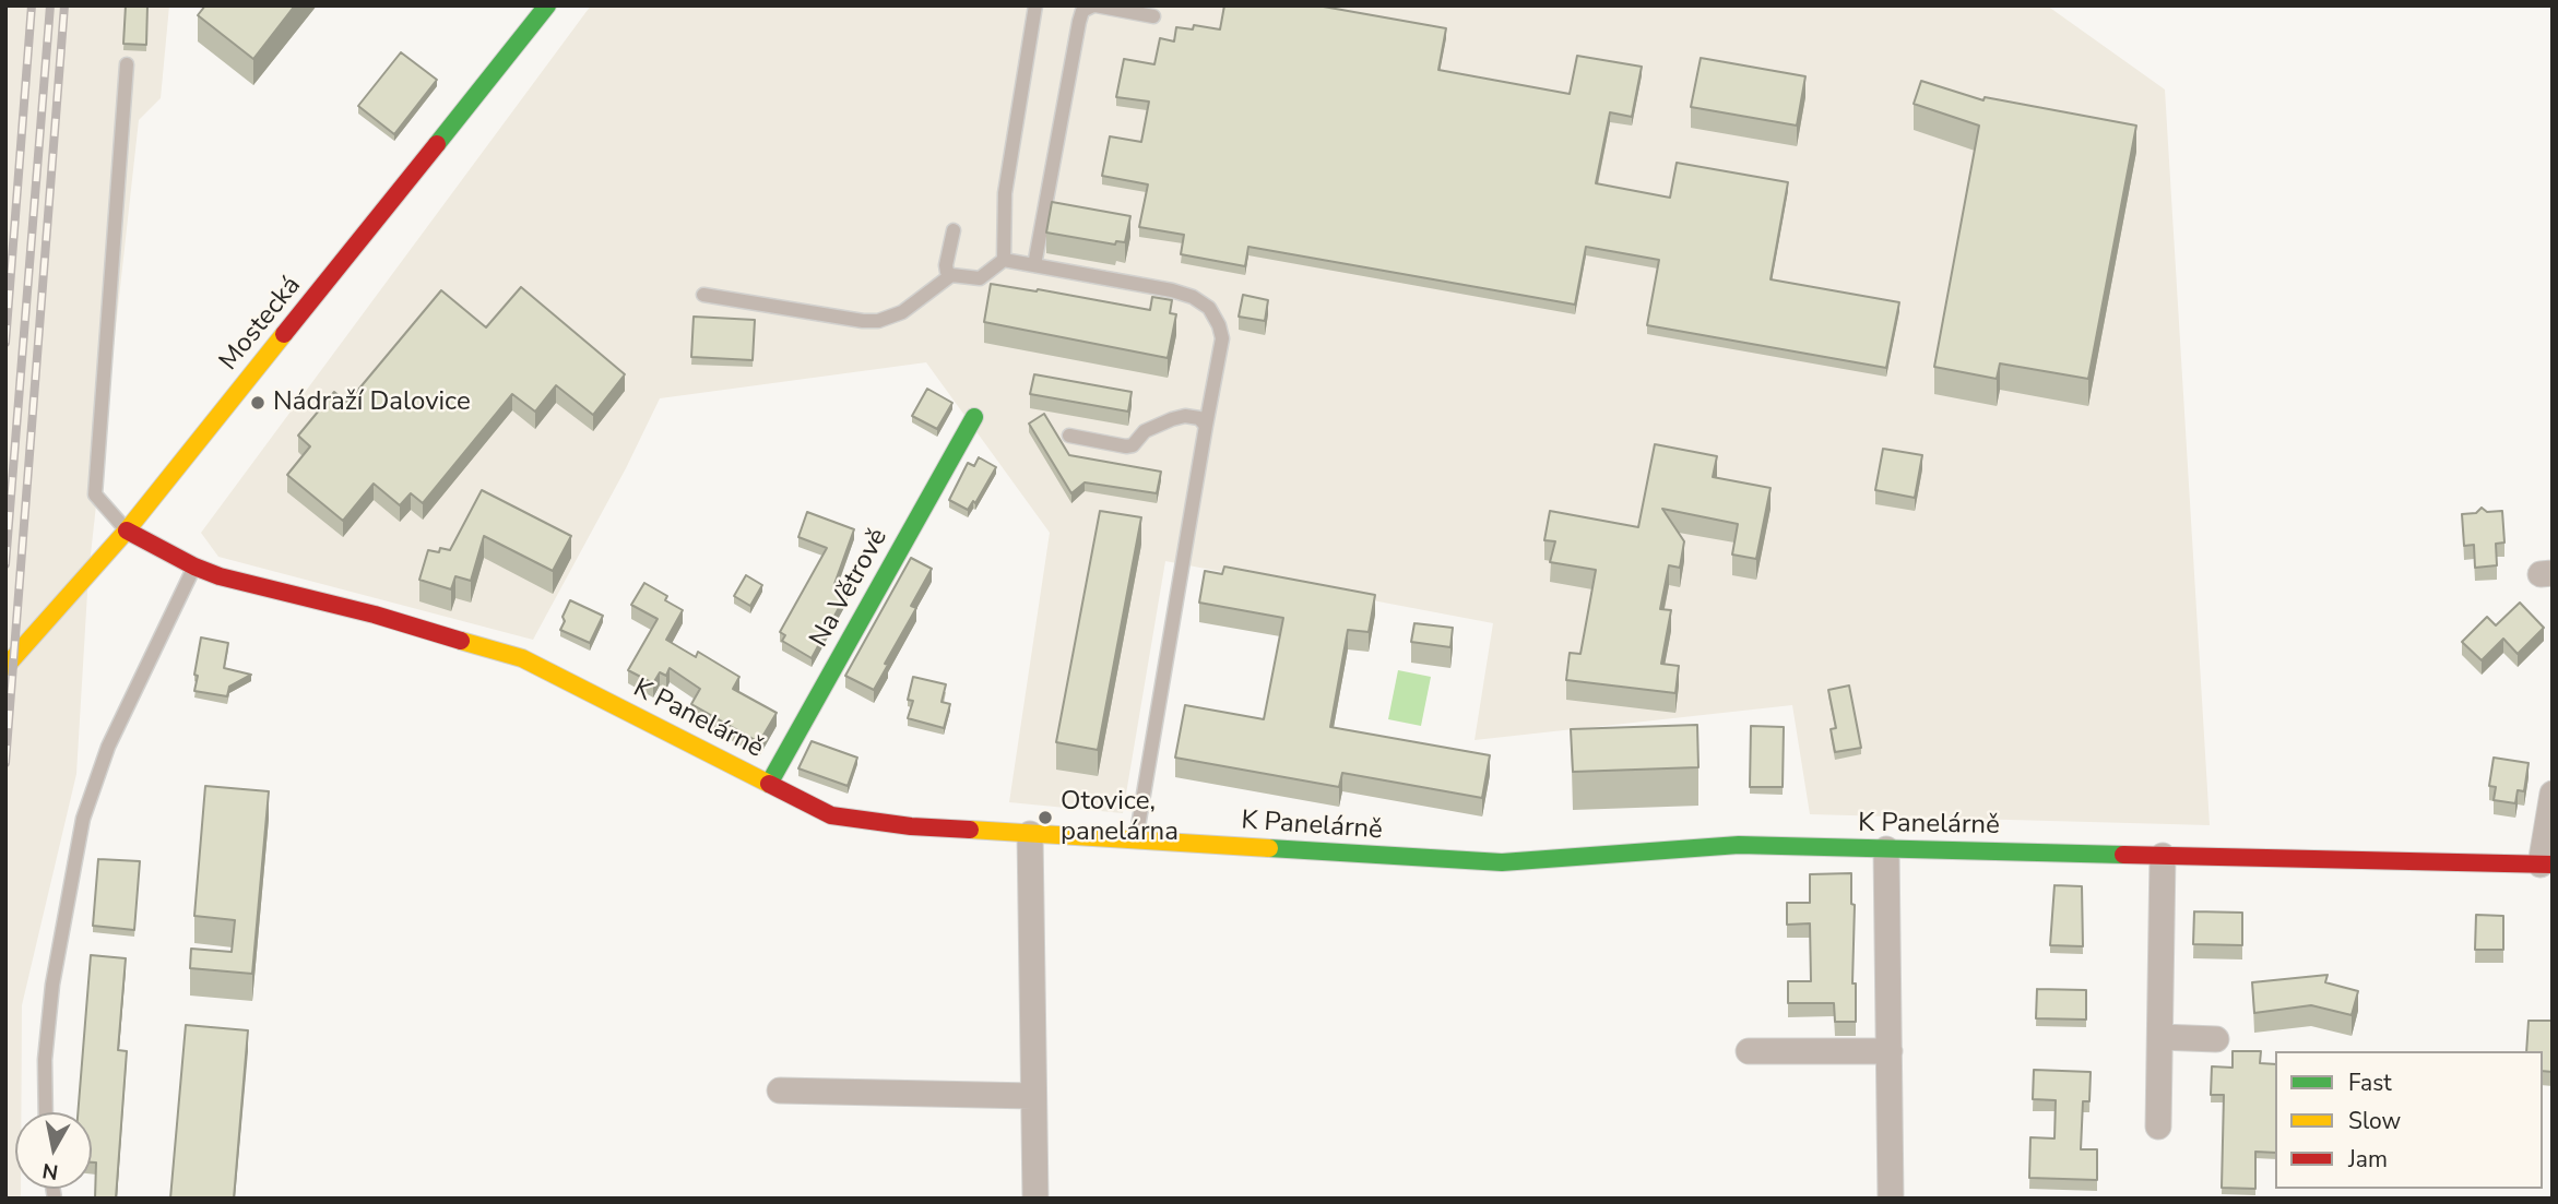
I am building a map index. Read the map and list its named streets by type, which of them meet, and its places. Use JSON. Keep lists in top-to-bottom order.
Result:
{
  "streets": {
    "street": ["Mostecká", "Na Větrově", "K Panelárně"]
  },
  "crossings": [
    ["Mostecká", "K Panelárně"],
    ["Na Větrově", "K Panelárně"]
  ],
  "places": ["Nádraží Dalovice", "Otovice, panelárna"],
  "legend": ["Fast", "Slow", "Jam"],
  "north": "bottom"
}
